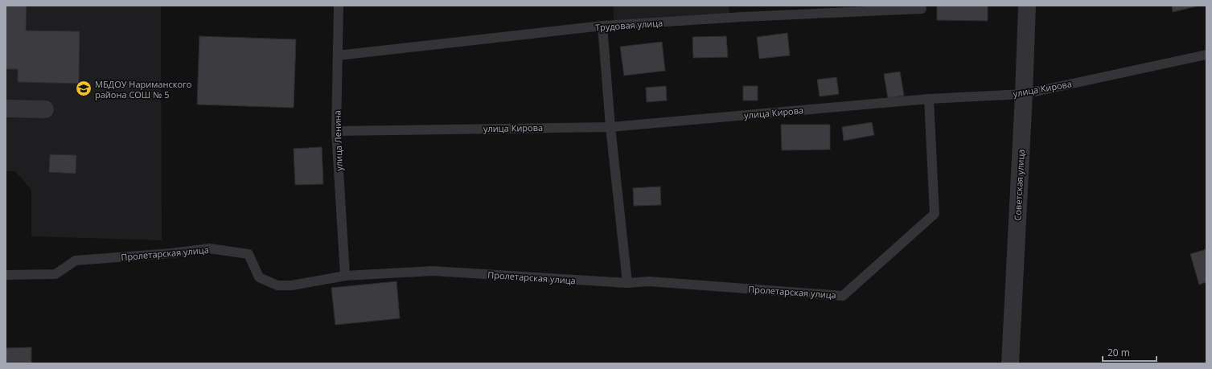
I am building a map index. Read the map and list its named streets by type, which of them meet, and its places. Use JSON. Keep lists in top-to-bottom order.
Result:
{
  "streets": {
    "street": ["Советская улица"],
    "lane": [
      "Трудовая улица",
      "улица Кирова",
      "улица Ленина",
      "Пролетарская улица"
    ]
  },
  "crossings": [
    ["Трудовая улица", "улица Ленина"],
    ["улица Кирова", "улица Ленина"],
    ["улица Кирова", "Советская улица"],
    ["улица Кирова", "Пролетарская улица"],
    ["улица Ленина", "Пролетарская улица"]
  ],
  "places": {
    "school or university": ["МБДОУ Нариманского района СОШ № 5"]
  },
  "scale_bar": "20 m"
}
